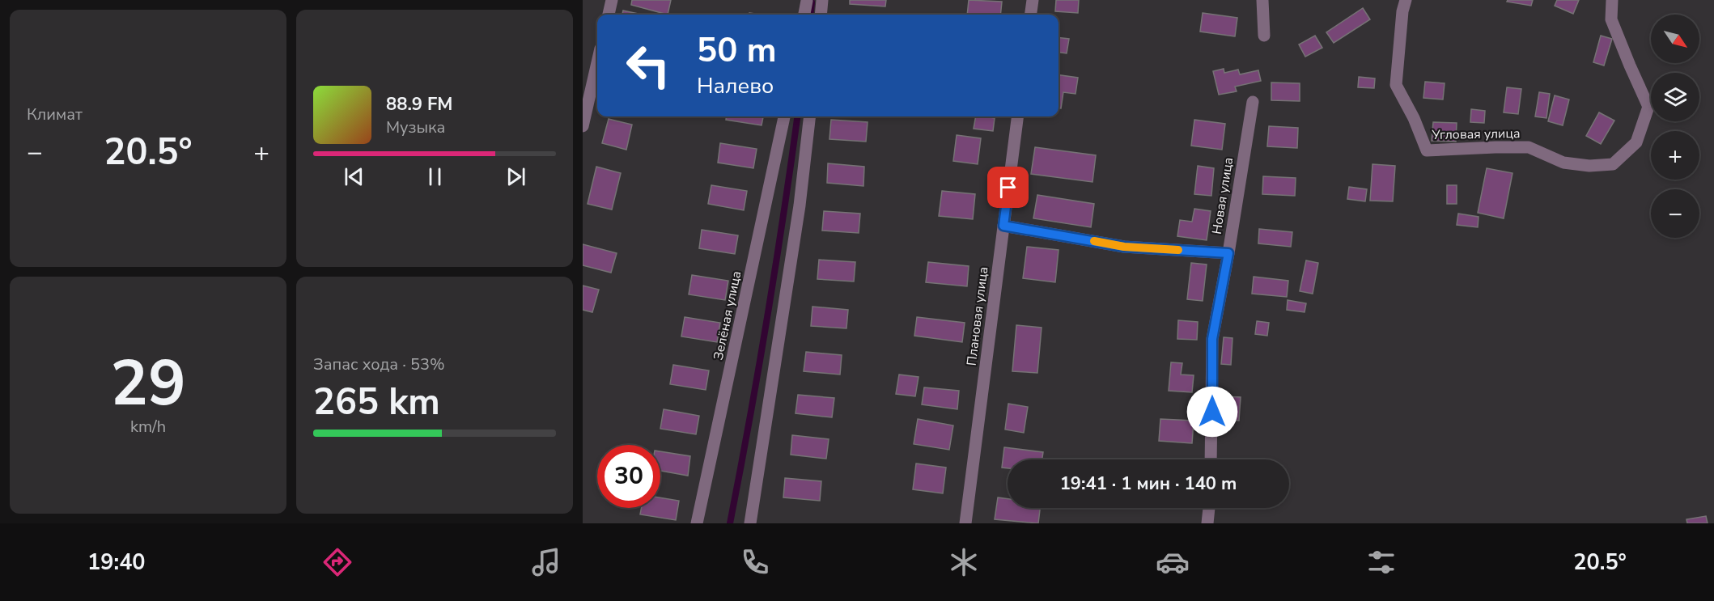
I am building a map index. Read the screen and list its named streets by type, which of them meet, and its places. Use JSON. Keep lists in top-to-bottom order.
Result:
{
  "streets": {
    "street": [
      "Угловая улица",
      "Новая улица",
      "Зелёная улица",
      "Плановая улица"
    ]
  },
  "north": "bottom right",
  "page": {
    "tile": [
      "Климат",
      ["29", "km/h"],
      ["Запас хода · 53%", "265 km"]
    ],
    "map_buttons": ["+", "−"],
    "turn": ["50 m", "Налево"],
    "song": ["88.9 FM", "Музыка"],
    "heat": ["−", "20.5°", "+"],
    "limit": "30",
    "trip": "19:41 · 1 мин · 140 m",
    "tabs": ["19:40", "20.5°"]
  }
}
